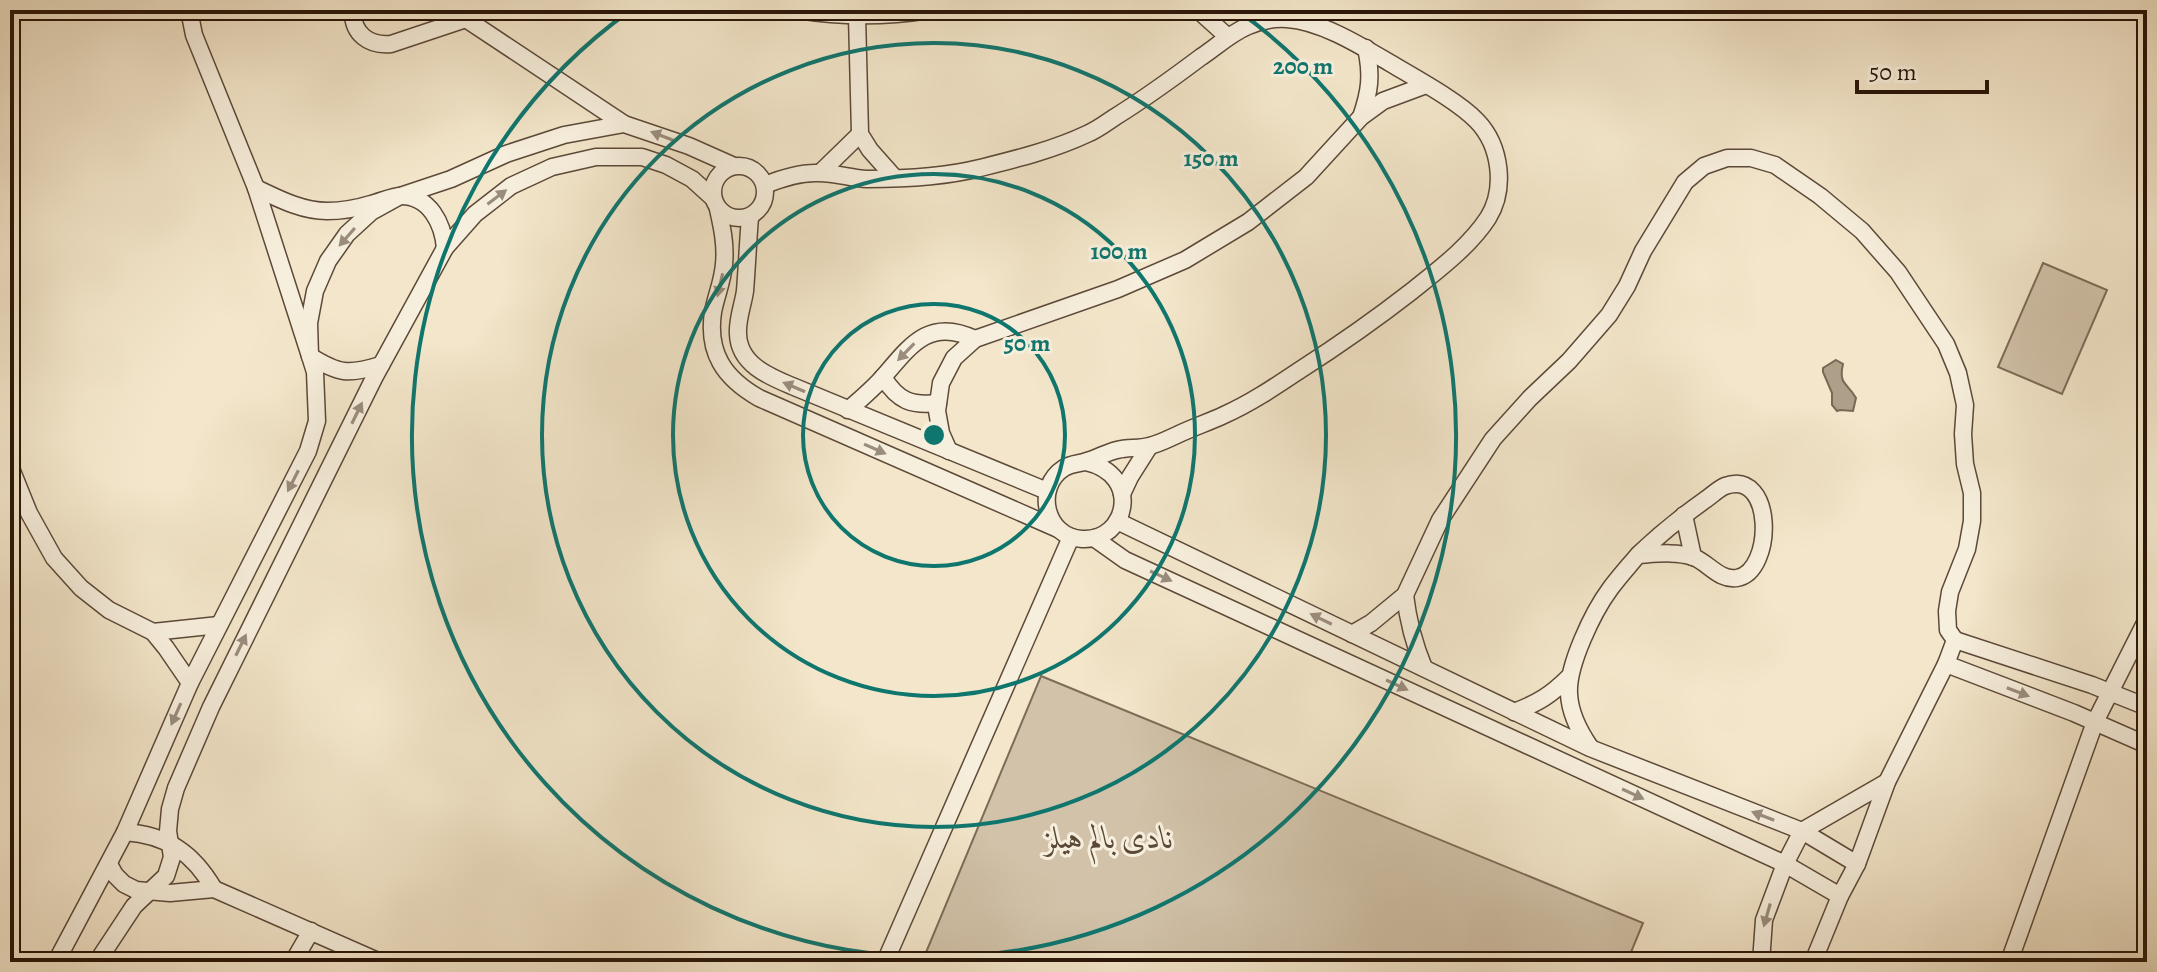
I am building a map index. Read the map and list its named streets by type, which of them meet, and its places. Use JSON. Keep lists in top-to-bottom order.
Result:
{
  "parks": ["نادى بالم هيلز"],
  "scale_bar": "50 m",
  "rings": [
    "200 m",
    "150 m",
    "100 m",
    "50 m"
  ]
}
